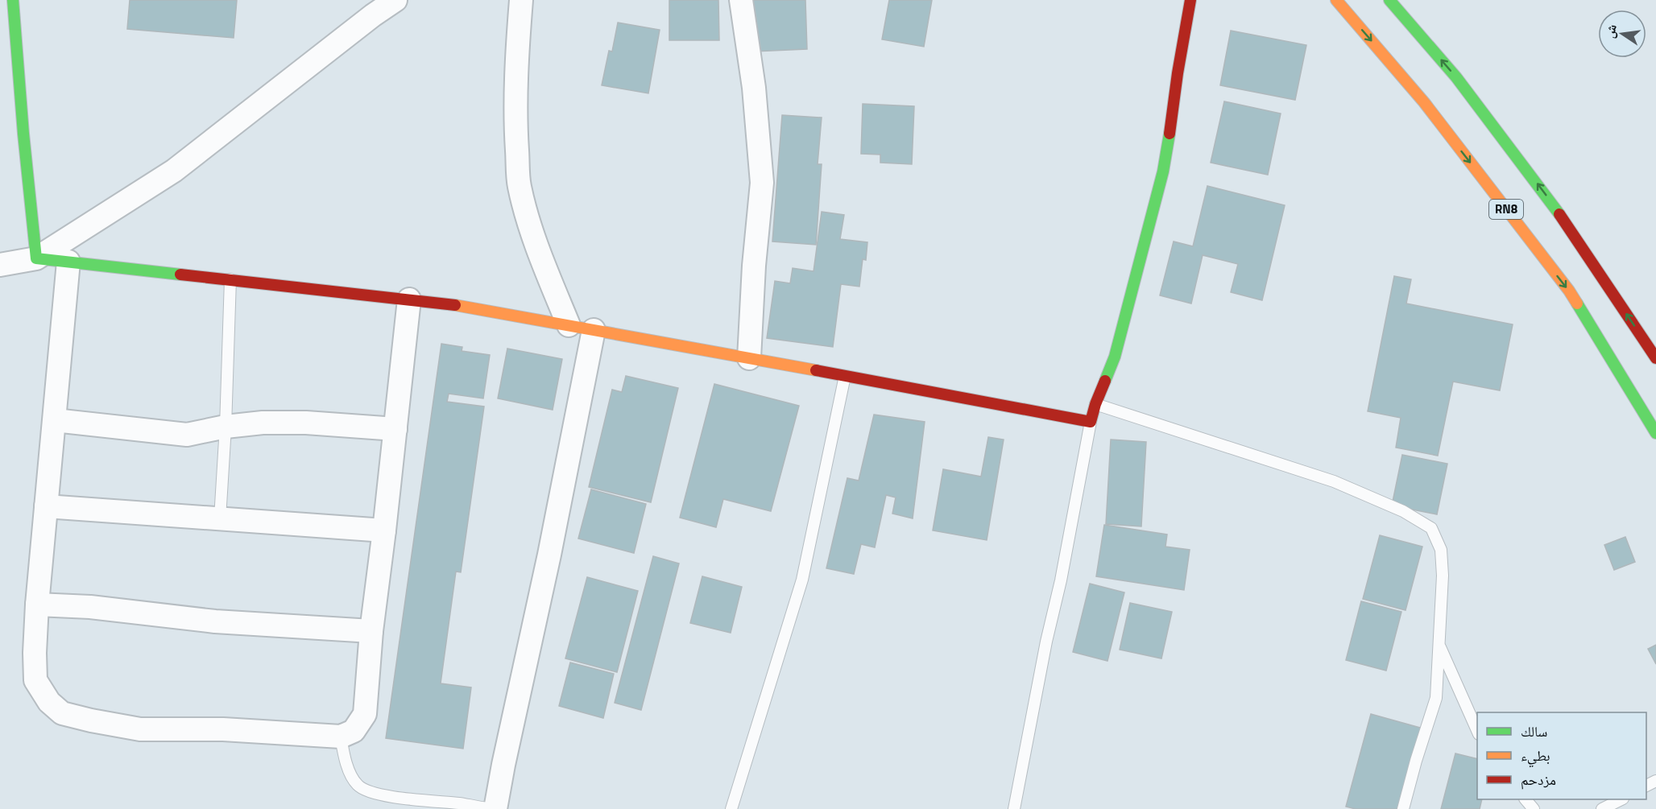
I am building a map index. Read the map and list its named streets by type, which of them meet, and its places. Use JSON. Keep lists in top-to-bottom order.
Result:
{
  "streets": {
    "main road": ["RN8"]
  },
  "legend": ["سالك", "بطيء", "مزدحم"],
  "north": "left"
}
